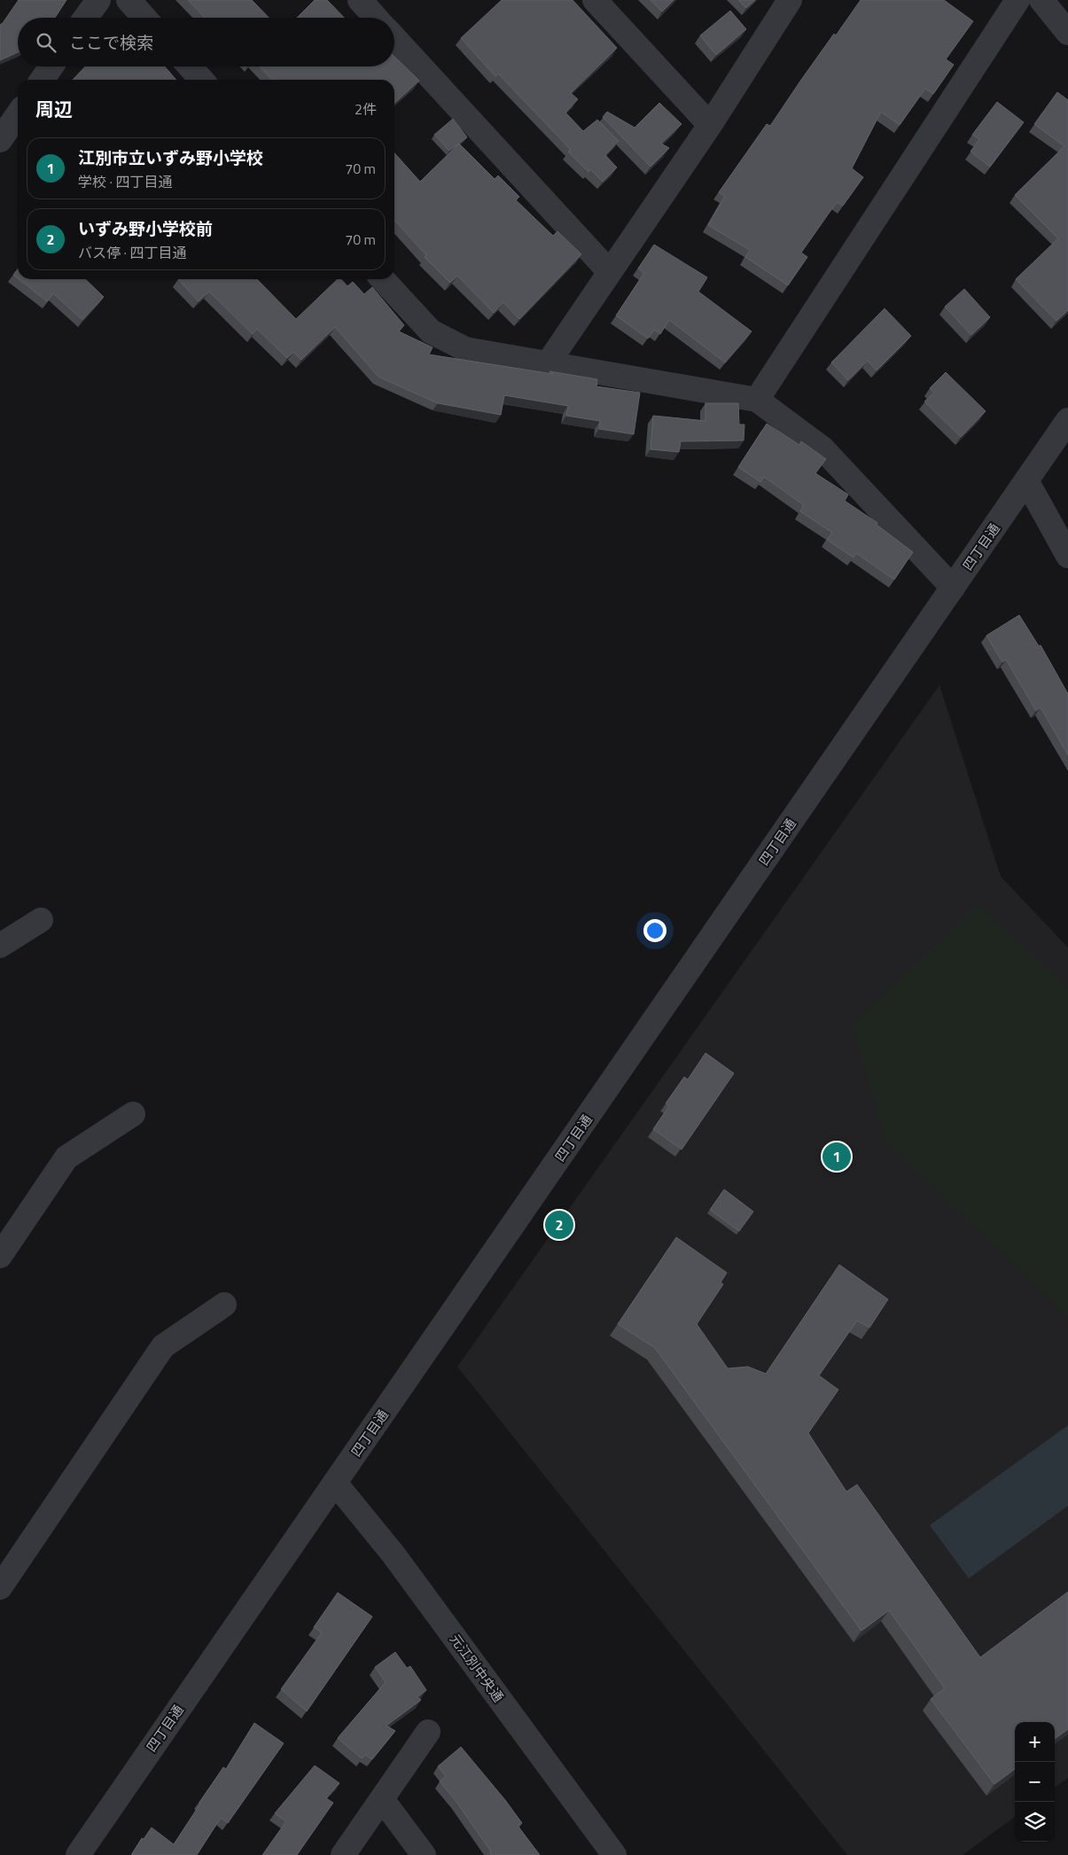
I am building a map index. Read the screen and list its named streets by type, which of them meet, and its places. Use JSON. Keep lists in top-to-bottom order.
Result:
{
  "streets": {
    "street": ["四丁目通", "元江別中央通"]
  },
  "crossings": [
    ["四丁目通", "元江別中央通"]
  ],
  "page": {
    "search": "ここで検索",
    "heading": ["周辺", "2件"],
    "list": [
      {
        "mark": "1",
        "name": "江別市立いずみ野小学校",
        "note": "学校 · 四丁目通",
        "value": "70 m"
      },
      {
        "mark": "2",
        "name": "いずみ野小学校前",
        "note": "バス停 · 四丁目通",
        "value": "70 m"
      }
    ],
    "pins": ["1", "2"],
    "map_buttons": ["+", "−"]
  }
}
